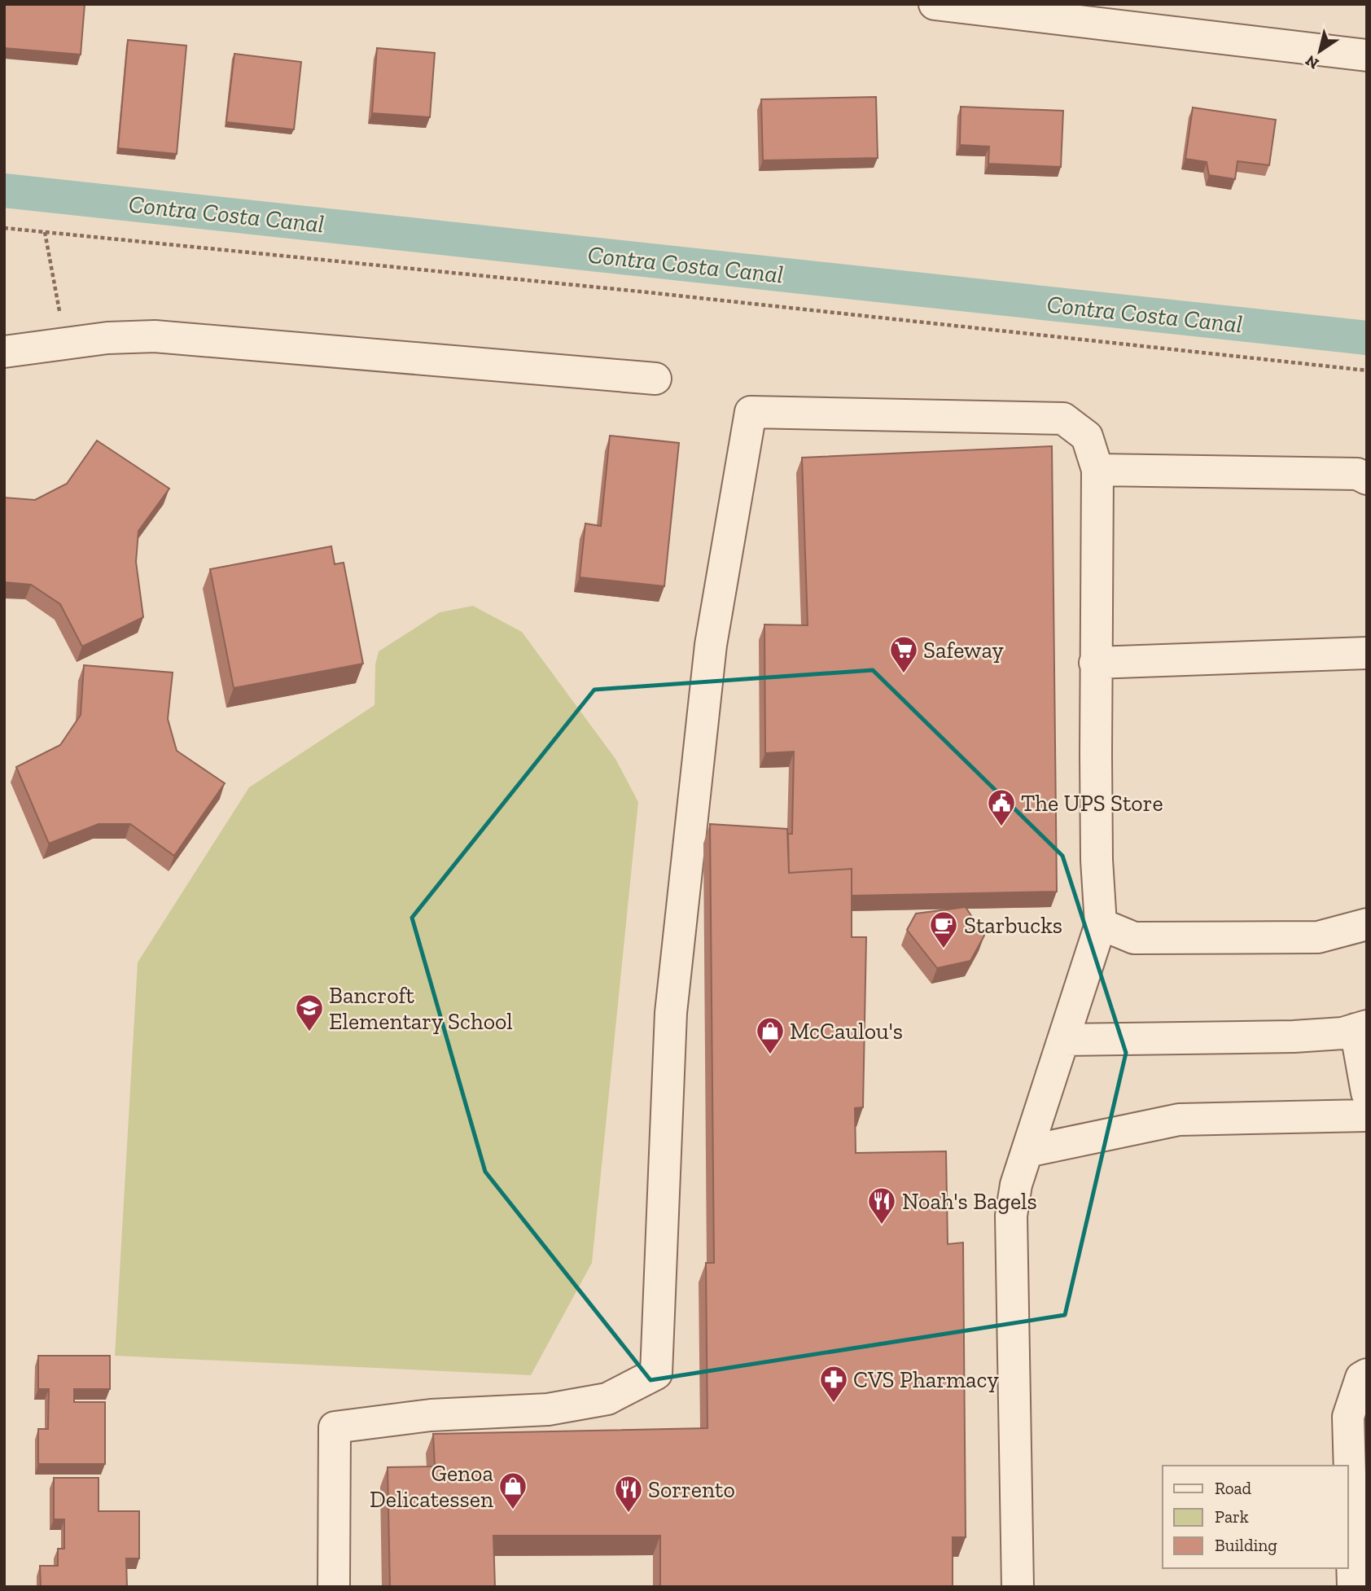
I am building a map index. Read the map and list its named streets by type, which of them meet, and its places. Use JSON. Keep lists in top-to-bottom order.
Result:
{
  "water": ["Contra Costa Canal"],
  "places": {
    "supermarket": ["Safeway"],
    "public building": ["The UPS Store"],
    "cafe": ["Starbucks"],
    "school or university": ["Bancroft Elementary School"],
    "shop": ["McCaulou's", "Genoa Delicatessen"],
    "restaurant": ["Noah's Bagels", "Sorrento"],
    "pharmacy": ["CVS Pharmacy"]
  },
  "legend": ["Road", "Park", "Building"],
  "north": "bottom left"
}
